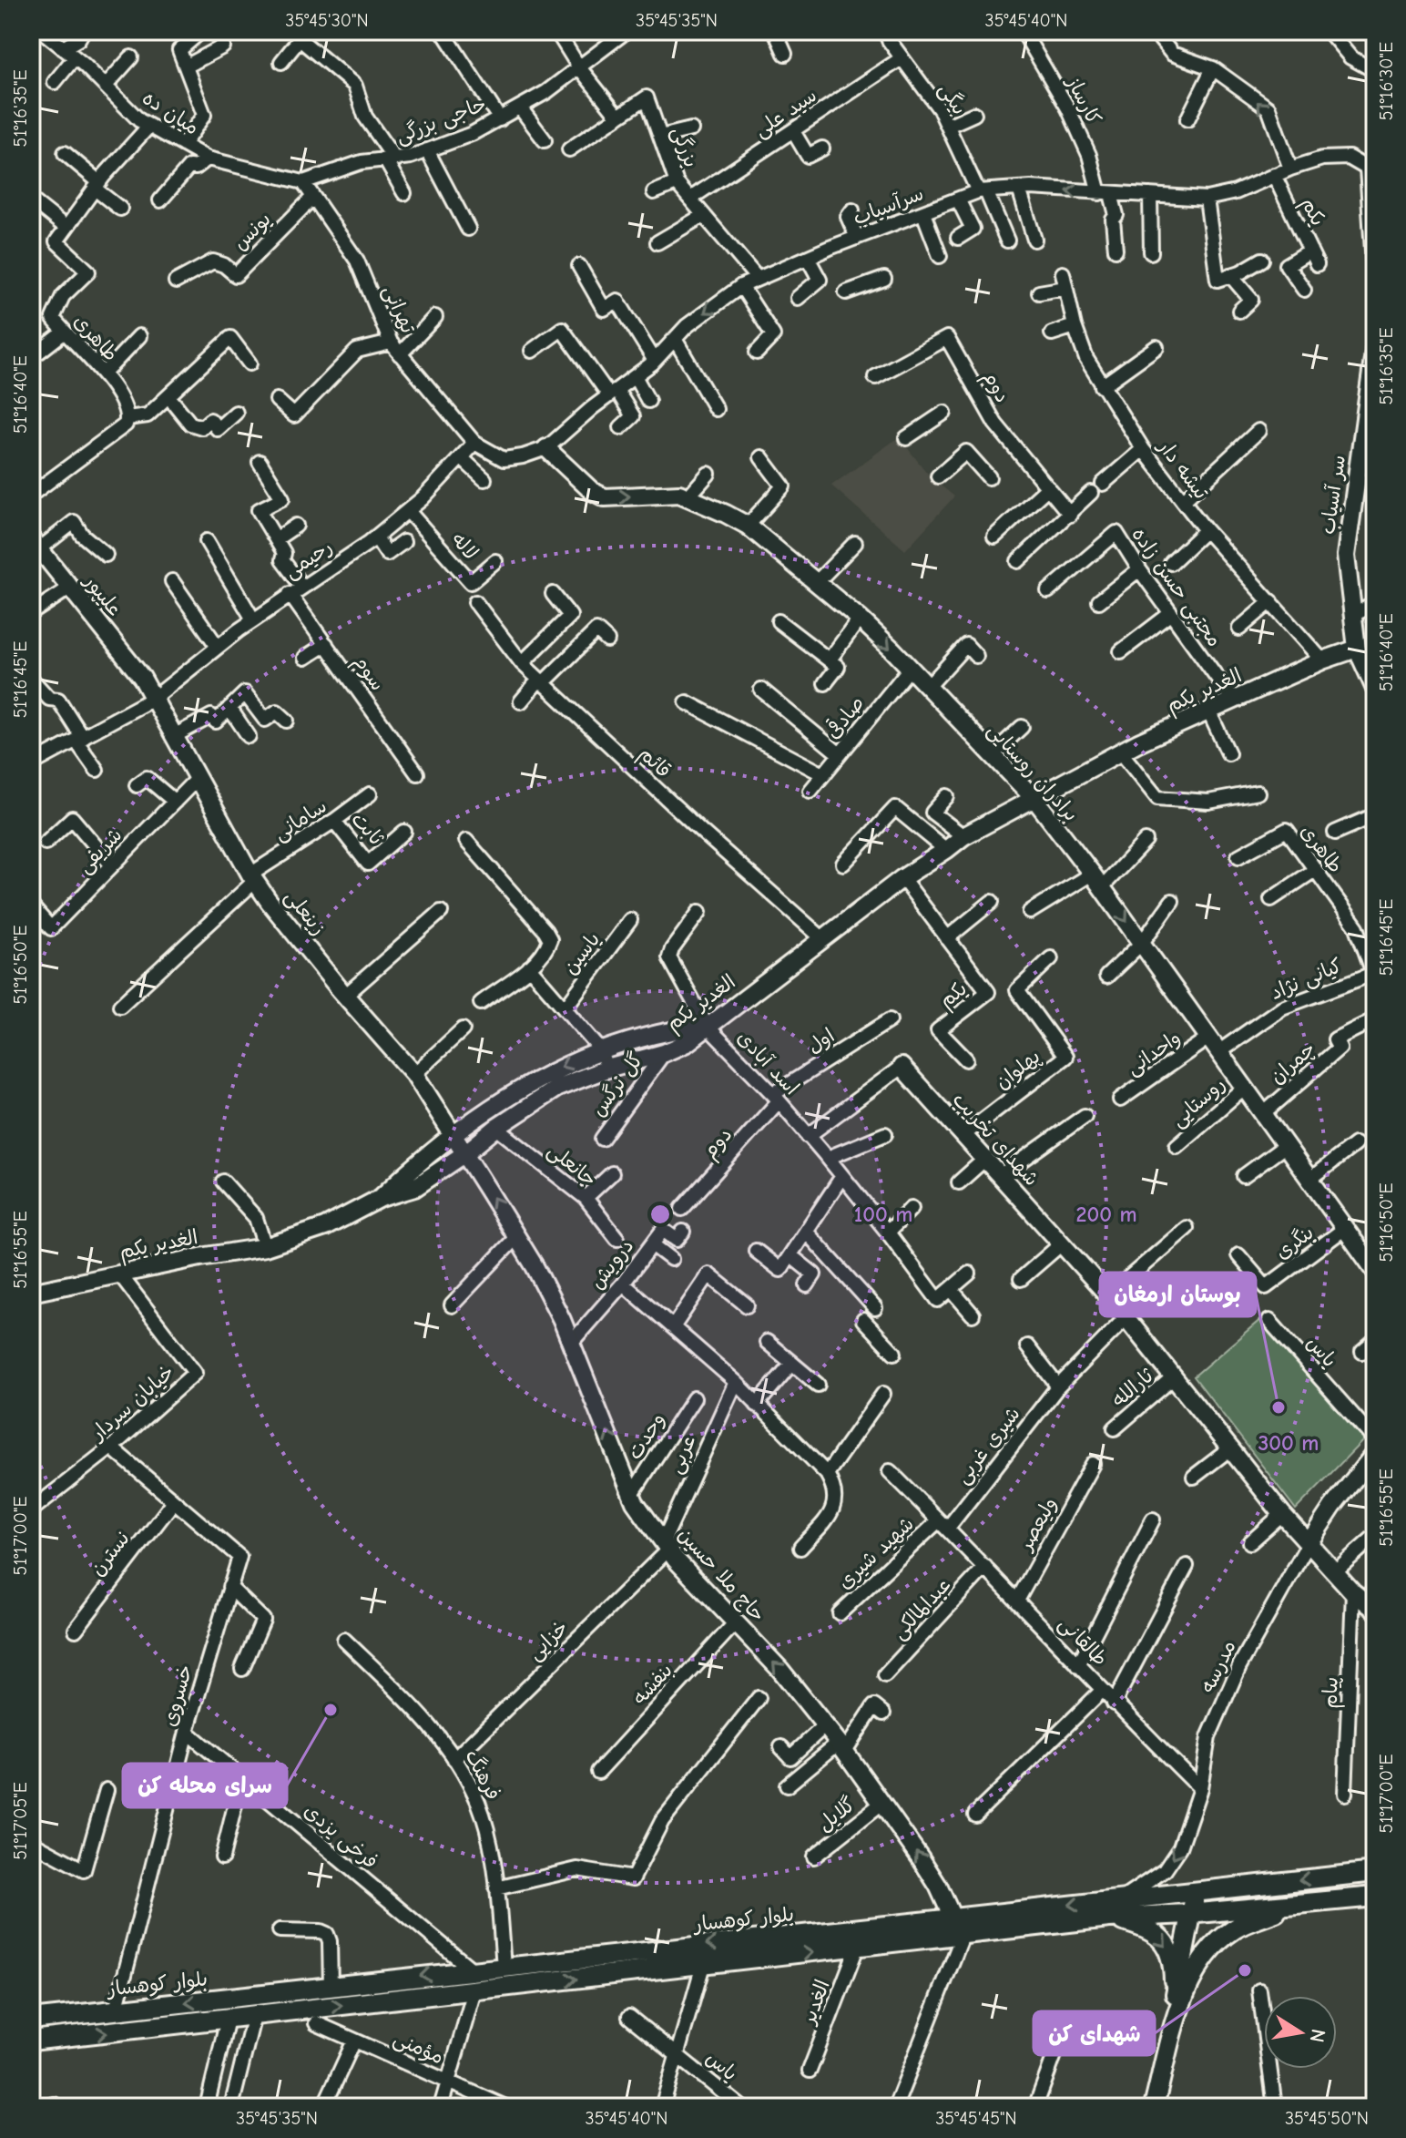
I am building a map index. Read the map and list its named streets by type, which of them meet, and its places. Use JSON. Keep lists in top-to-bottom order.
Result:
{
  "streets": {
    "main road": ["بلوار کوهسار"],
    "street": [
      "بیگی",
      "کارساز",
      "میان ده",
      "سید علی",
      "حاجی بزرگی",
      "بزرگی",
      "سرآسیاب",
      "یکم",
      "یونس",
      "تهرانی",
      "طاهری",
      "دوم",
      "تیشه دار",
      "سر آسیاب",
      "لاله",
      "رحیمی",
      "مجتبی حسن زاده",
      "علیپور",
      "سوم",
      "الغدیر یکم",
      "صادقی",
      "قائم",
      "برادران روستایی",
      "سامانی",
      "ثابت",
      "شریفی",
      "زینعلی",
      "یاسین",
      "کیانی نژاد",
      "اول",
      "واحدانی",
      "اسد آبادی",
      "چمران",
      "پهلوان",
      "گل نرگس",
      "روستایی",
      "شهدای تخریب",
      "جانعلی",
      "بنگری",
      "درویش",
      "یاس",
      "ثارالله",
      "خیابان سردار",
      "وحدت",
      "شیری غربی",
      "عربی",
      "ولیعصر",
      "شهید شیری",
      "نسترن",
      "حاج ملا حسین",
      "عبدالمالکی",
      "خزایی",
      "طالقانی",
      "مدرسه",
      "بنفشه",
      "پیام",
      "خسروی",
      "فرهنگ",
      "گلایل",
      "فرخی یزدی",
      "الغدیر",
      "مؤمنی"
    ]
  },
  "crossings": [
    ["بیگی", "سید علی"],
    ["بیگی", "سرآسیاب"],
    ["کارساز", "سرآسیاب"],
    ["میان ده", "حاجی بزرگی"],
    ["میان ده", "تهرانی"],
    ["سید علی", "بزرگی"],
    ["حاجی بزرگی", "تهرانی"],
    ["بزرگی", "سرآسیاب"],
    ["سرآسیاب", "یکم"],
    ["سرآسیاب", "تهرانی"],
    ["سرآسیاب", "رحیمی"],
    ["سرآسیاب", "برادران روستایی"],
    ["یونس", "تهرانی"],
    ["تهرانی", "رحیمی"],
    ["طاهری", "کیانی نژاد"],
    ["دوم", "اول"],
    ["دوم", "اسد آبادی"],
    ["تیشه دار", "الغدیر یکم"],
    ["سر آسیاب", "الغدیر یکم"],
    ["لاله", "رحیمی"],
    ["رحیمی", "سوم"],
    ["رحیمی", "زینعلی"],
    ["مجتبی حسن زاده", "الغدیر یکم"],
    ["علیپور", "زینعلی"],
    ["الغدیر یکم", "قائم"],
    ["الغدیر یکم", "برادران روستایی"],
    ["الغدیر یکم", "زینعلی"],
    ["الغدیر یکم", "اسد آبادی"],
    ["الغدیر یکم", "گل نرگس"],
    ["الغدیر یکم", "جانعلی"],
    ["الغدیر یکم", "خیابان سردار"],
    ["الغدیر یکم", "حاج ملا حسین"],
    ["صادقی", "برادران روستایی"],
    ["برادران روستایی", "کیانی نژاد"],
    ["برادران روستایی", "واحدانی"],
    ["برادران روستایی", "چمران"],
    ["برادران روستایی", "روستایی"],
    ["برادران روستایی", "بنگری"],
    ["سامانی", "ثابت"],
    ["سامانی", "زینعلی"],
    ["شریفی", "زینعلی"],
    ["زینعلی", "حاج ملا حسین"],
    ["اول", "اسد آبادی"],
    ["پهلوان", "شهدای تخریب"],
    ["شهدای تخریب", "ثارالله"],
    ["شهدای تخریب", "مدرسه"],
    ["شهدای تخریب", "پیام"],
    ["درویش", "حاج ملا حسین"],
    ["خیابان سردار", "خسروی"],
    ["وحدت", "حاج ملا حسین"],
    ["شیری غربی", "شهید شیری"],
    ["شیری غربی", "طالقانی"],
    ["عربی", "حاج ملا حسین"],
    ["عربی", "خزایی"],
    ["ولیعصر", "طالقانی"],
    ["شهید شیری", "طالقانی"],
    ["نسترن", "خسروی"],
    ["حاج ملا حسین", "خزایی"],
    ["حاج ملا حسین", "بنفشه"],
    ["حاج ملا حسین", "گلایل"],
    ["حاج ملا حسین", "بلوار کوهسار"],
    ["عبدالمالکی", "طالقانی"],
    ["خزایی", "فرهنگ"],
    ["طالقانی", "مدرسه"],
    ["مدرسه", "بلوار کوهسار"],
    ["خسروی", "فرخی یزدی"],
    ["خسروی", "بلوار کوهسار"],
    ["فرهنگ", "بلوار کوهسار"],
    ["فرخی یزدی", "بلوار کوهسار"],
    ["بلوار کوهسار", "الغدیر"]
  ],
  "one_way": ["حاج ملا حسین"],
  "places": ["بوستان ارمغان", "سرای محله کن", "شهدای کن"],
  "north": "right",
  "coordinates": [
    "35°45'30\"N",
    "35°45'35\"N",
    "35°45'40\"N",
    "51°16'30\"E",
    "51°16'35\"E",
    "51°16'40\"E",
    "51°16'45\"E",
    "51°16'50\"E",
    "51°16'55\"E",
    "51°17'00\"E",
    "51°17'05\"E",
    "35°45'45\"N",
    "35°45'50\"N"
  ],
  "rings": ["100 m", "200 m", "300 m"]
}
